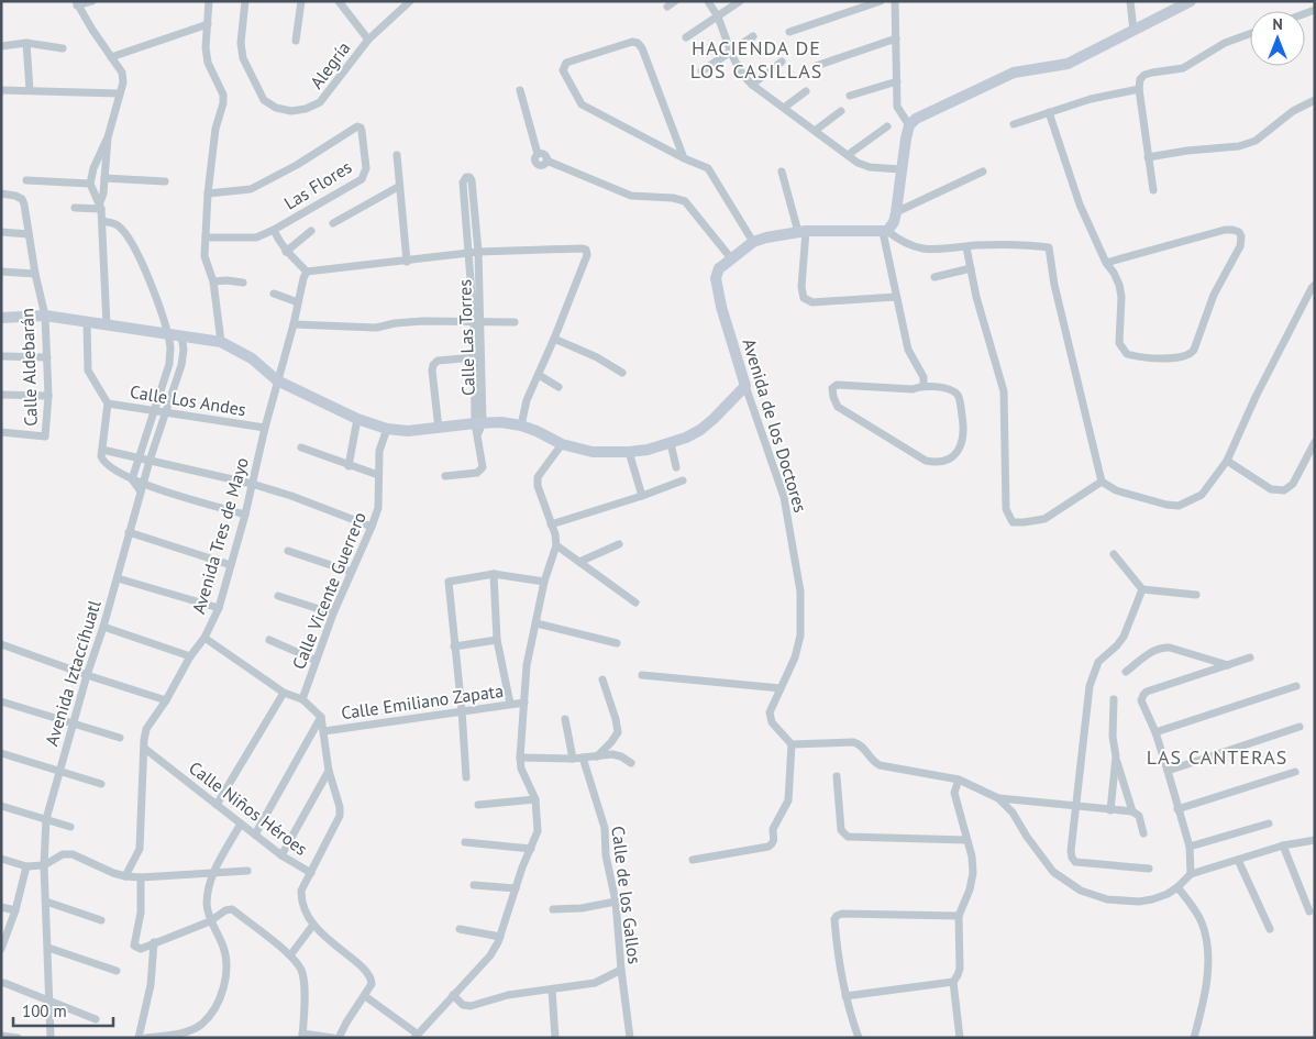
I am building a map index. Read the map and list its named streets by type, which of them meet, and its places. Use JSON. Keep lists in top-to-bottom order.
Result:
{
  "streets": {
    "main road": ["Avenida de los Doctores"],
    "street": [
      "Alegría",
      "Las Flores",
      "Calle Las Torres",
      "Calle Aldebarán",
      "Calle Los Andes",
      "Avenida Tres de Mayo",
      "Calle Vicente Guerrero",
      "Avenida Iztaccíhuatl",
      "Calle Emiliano Zapata",
      "Calle Niños Héroes",
      "Calle de los Gallos"
    ]
  },
  "crossings": [
    ["Calle Los Andes", "Avenida Tres de Mayo"],
    ["Calle Los Andes", "Avenida Iztaccíhuatl"],
    ["Avenida Tres de Mayo", "Calle Niños Héroes"]
  ],
  "districts": ["HACIENDA DE LOS CASILLAS", "LAS CANTERAS"],
  "scale_bar": "100 m",
  "north": "top"
}
